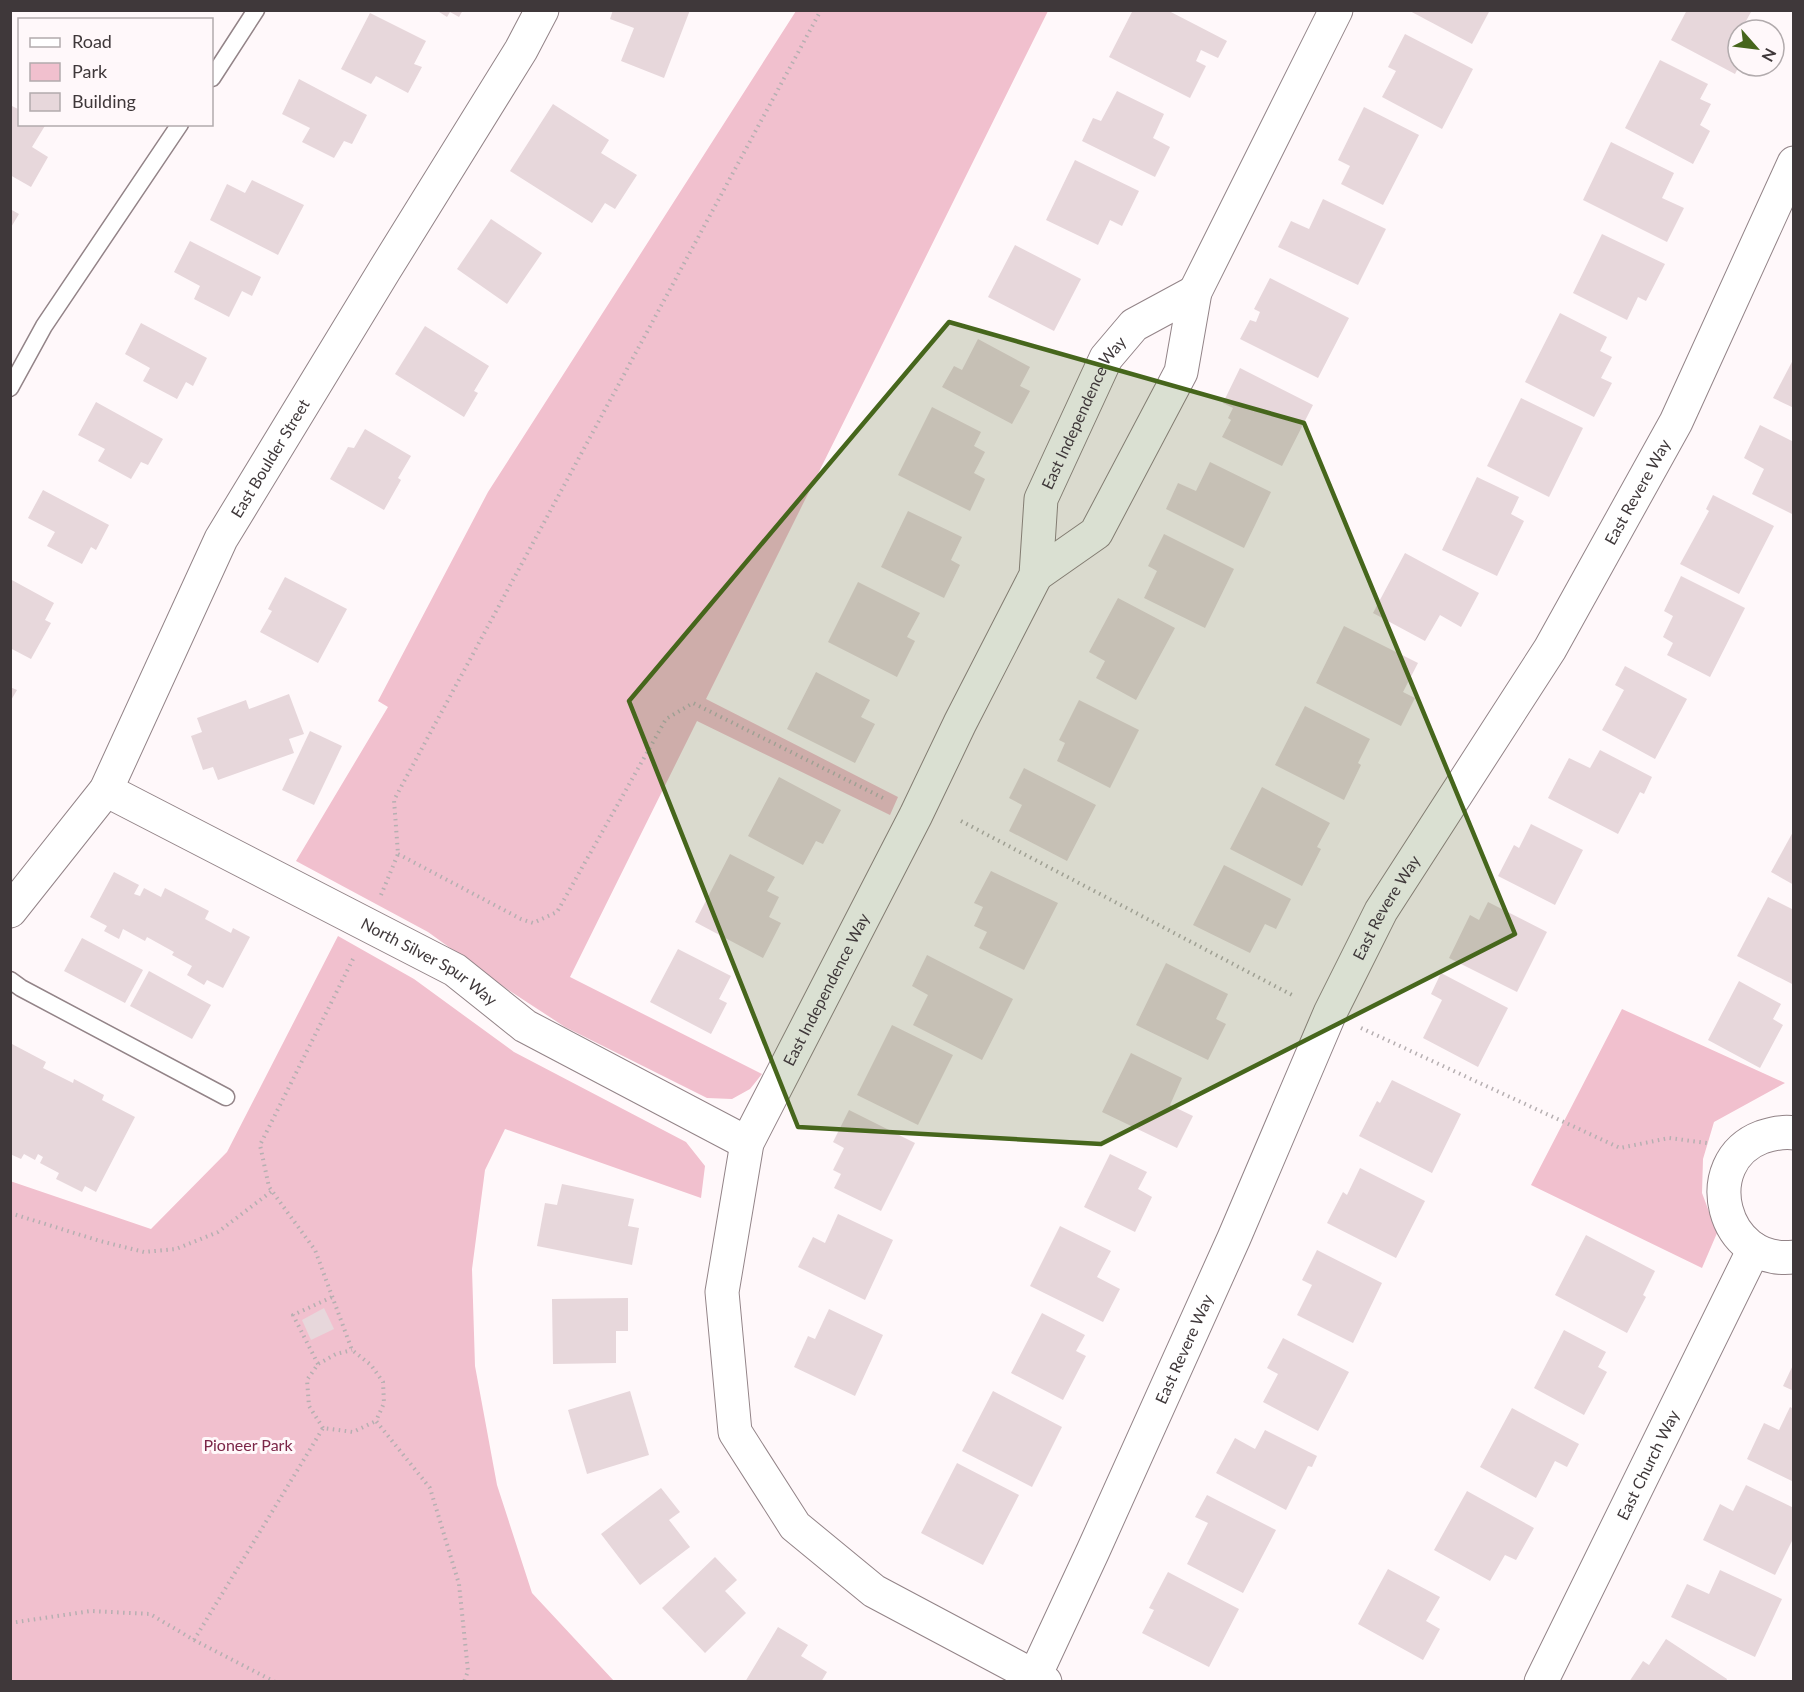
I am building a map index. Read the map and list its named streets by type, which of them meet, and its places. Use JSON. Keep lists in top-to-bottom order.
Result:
{
  "streets": {
    "street": [
      "East Independence Way",
      "East Boulder Street",
      "East Revere Way",
      "North Silver Spur Way",
      "East Church Way"
    ]
  },
  "crossings": [
    ["East Independence Way", "East Revere Way"],
    ["East Independence Way", "North Silver Spur Way"],
    ["East Boulder Street", "North Silver Spur Way"]
  ],
  "parks": ["Pioneer Park"],
  "legend": ["Road", "Park", "Building"],
  "north": "bottom right"
}
